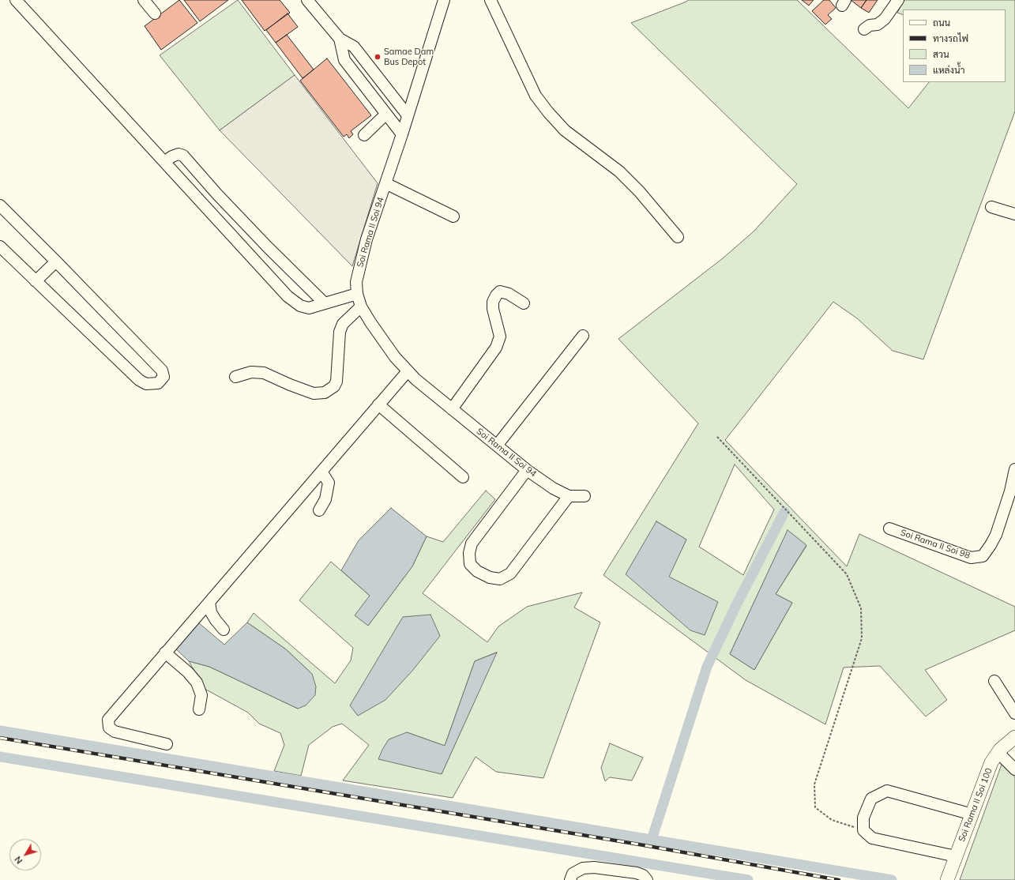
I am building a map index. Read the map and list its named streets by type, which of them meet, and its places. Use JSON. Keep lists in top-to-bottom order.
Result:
{
  "streets": {
    "main road": ["Soi Rama II Soi 100"],
    "street": ["Soi Rama II Soi 94", "Soi Rama II Soi 98"]
  },
  "places": ["Samae Dam Bus Depot"],
  "legend": [
    "ถนน",
    "ทางรถไฟ",
    "สวน",
    "แหล่งน้ำ"
  ],
  "north": "bottom left"
}
